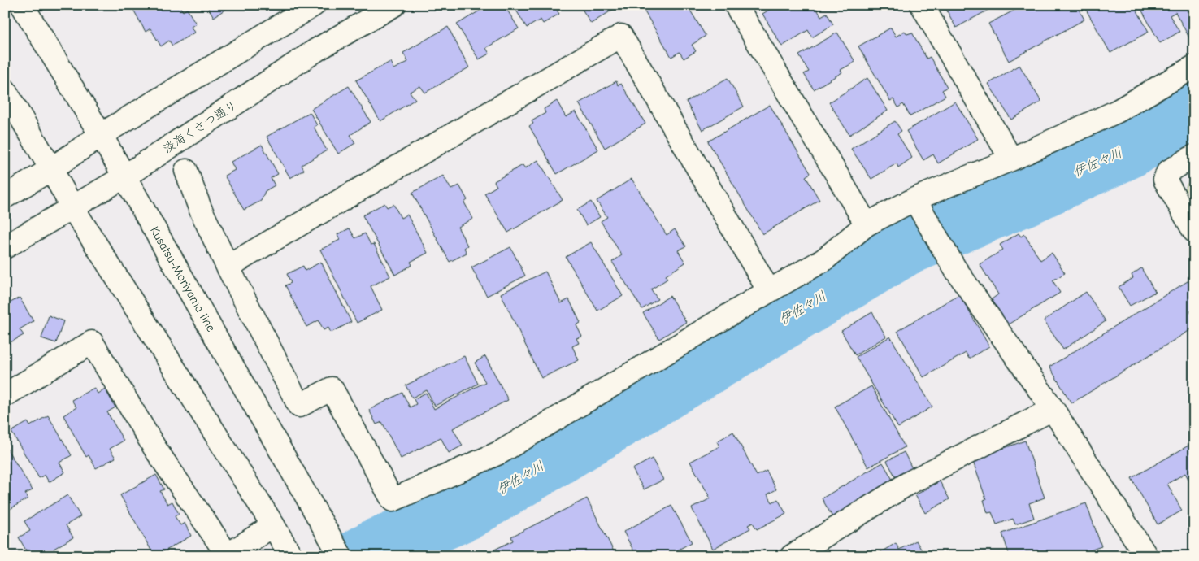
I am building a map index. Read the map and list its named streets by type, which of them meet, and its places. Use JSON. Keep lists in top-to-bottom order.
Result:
{
  "streets": {
    "street": ["淡海くさつ通り", "Kusatsu-Moriyama line"]
  },
  "crossings": [
    ["淡海くさつ通り", "Kusatsu-Moriyama line"]
  ],
  "water": ["伊佐々川"]
}
